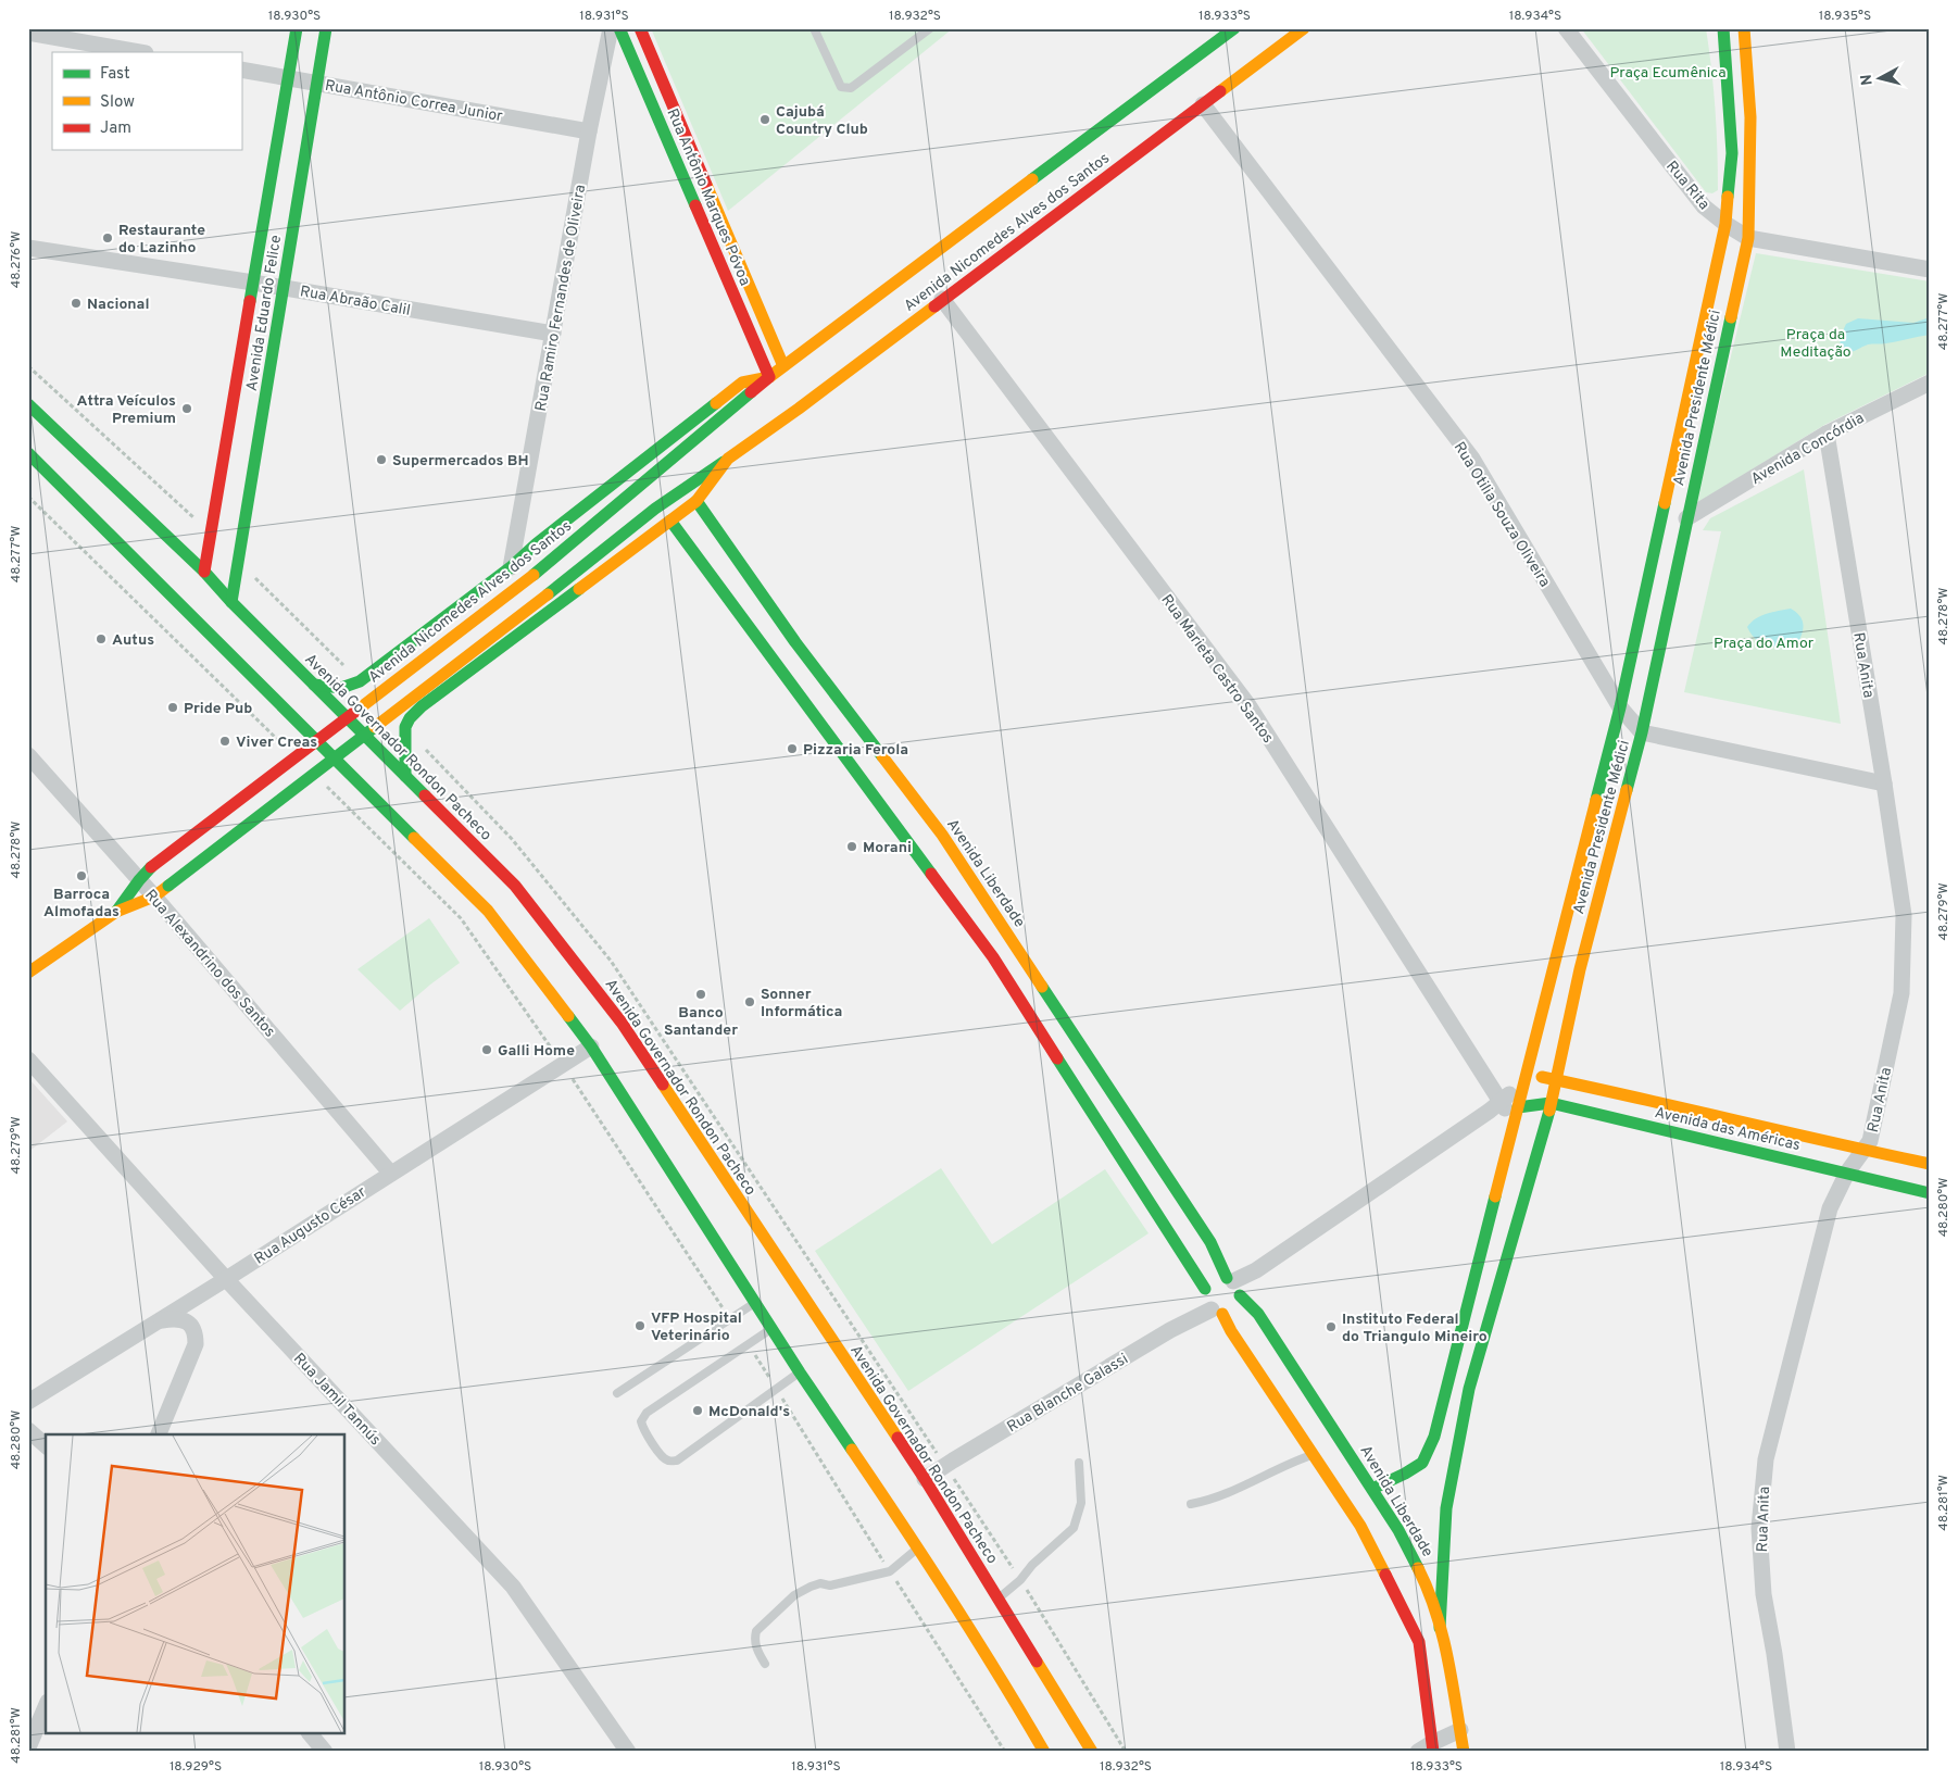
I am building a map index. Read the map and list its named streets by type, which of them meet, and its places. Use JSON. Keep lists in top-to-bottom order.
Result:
{
  "streets": {
    "main road": [
      "Rua Antônio Marques Póvoa",
      "Avenida Nicomedes Alves dos Santos",
      "Avenida Eduardo Felice",
      "Avenida Presidente Médici",
      "Avenida Governador Rondon Pacheco",
      "Avenida Liberdade",
      "Avenida das Américas"
    ],
    "street": [
      "Rua Antônio Correa Junior",
      "Rua Rita",
      "Rua Ramiro Fernandes de Oliveira",
      "Rua Abraão Calil",
      "Avenida Concórdia",
      "Rua Otilia Souza Oliveira",
      "Rua Anita",
      "Rua Marieta Castro Santos",
      "Rua Alexandrino dos Santos",
      "Rua Augusto César",
      "Rua Blanche Galassi",
      "Rua Jamil Tannús"
    ]
  },
  "crossings": [
    ["Rua Antônio Correa Junior", "Rua Ramiro Fernandes de Oliveira"],
    ["Rua Antônio Correa Junior", "Avenida Eduardo Felice"],
    ["Rua Rita", "Avenida Presidente Médici"],
    ["Rua Antônio Marques Póvoa", "Avenida Nicomedes Alves dos Santos"],
    ["Avenida Nicomedes Alves dos Santos", "Rua Ramiro Fernandes de Oliveira"],
    ["Avenida Nicomedes Alves dos Santos", "Rua Otilia Souza Oliveira"],
    ["Avenida Nicomedes Alves dos Santos", "Rua Marieta Castro Santos"],
    ["Avenida Nicomedes Alves dos Santos", "Avenida Governador Rondon Pacheco"],
    ["Avenida Nicomedes Alves dos Santos", "Avenida Liberdade"],
    ["Avenida Nicomedes Alves dos Santos", "Rua Alexandrino dos Santos"],
    ["Rua Ramiro Fernandes de Oliveira", "Rua Abraão Calil"],
    ["Rua Abraão Calil", "Avenida Eduardo Felice"],
    ["Avenida Eduardo Felice", "Avenida Governador Rondon Pacheco"],
    ["Avenida Presidente Médici", "Avenida Concórdia"],
    ["Avenida Presidente Médici", "Rua Otilia Souza Oliveira"],
    ["Avenida Presidente Médici", "Avenida Liberdade"],
    ["Avenida Presidente Médici", "Avenida das Américas"],
    ["Avenida Concórdia", "Rua Anita"],
    ["Rua Anita", "Avenida das Américas"],
    ["Rua Marieta Castro Santos", "Avenida das Américas"],
    ["Avenida Governador Rondon Pacheco", "Rua Blanche Galassi"],
    ["Avenida Liberdade", "Rua Blanche Galassi"],
    ["Rua Alexandrino dos Santos", "Rua Augusto César"],
    ["Rua Augusto César", "Rua Jamil Tannús"]
  ],
  "parks": ["Praça Ecumênica", "Praça da Meditação", "Praça do Amor"],
  "places": [
    "Cajubá Country Club",
    "Restaurante do Lazinho",
    "Nacional",
    "Attra Veículos Premium",
    "Supermercados BH",
    "Autus",
    "Pride Pub",
    "Viver Creas",
    "Pizzaria Ferola",
    "Morani",
    "Barroca Almofadas",
    "Banco Santander",
    "Sonner Informática",
    "Galli Home",
    "VFP Hospital Veterinário",
    "Instituto Federal do Triangulo Mineiro",
    "McDonald's"
  ],
  "legend": ["Fast", "Slow", "Jam"],
  "north": "left",
  "coordinates": [
    "18.930°S",
    "18.931°S",
    "18.932°S",
    "18.933°S",
    "18.934°S",
    "18.935°S",
    "48.276°W",
    "48.277°W",
    "48.278°W",
    "48.279°W",
    "48.280°W",
    "48.281°W",
    "18.929°S"
  ]
}
